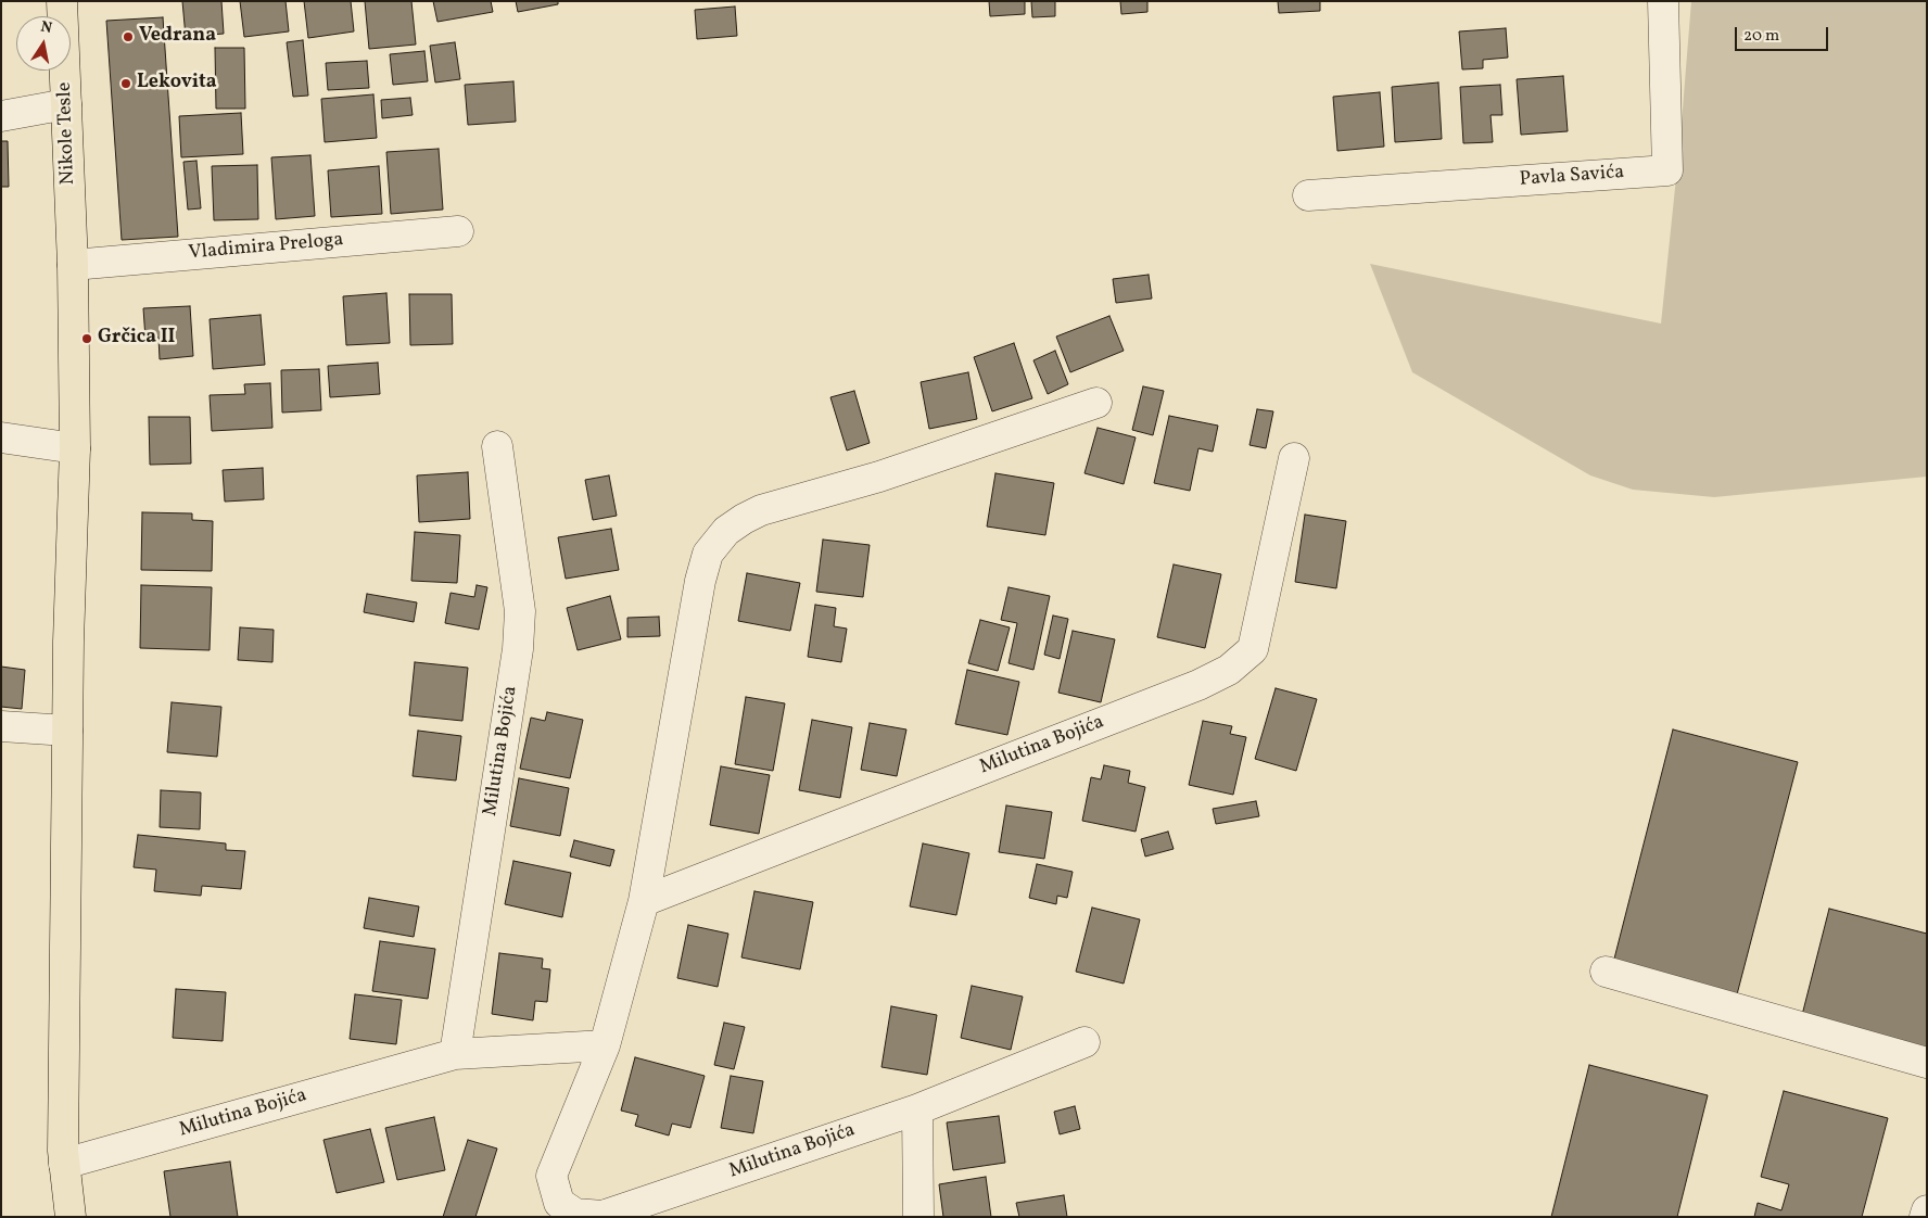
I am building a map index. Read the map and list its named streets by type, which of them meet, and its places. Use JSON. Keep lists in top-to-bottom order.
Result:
{
  "streets": {
    "main road": ["Nikole Tesle"],
    "street": ["Pavla Savića", "Vladimira Preloga", "Milutina Bojića"]
  },
  "crossings": [
    ["Nikole Tesle", "Vladimira Preloga"],
    ["Nikole Tesle", "Milutina Bojića"]
  ],
  "places": ["Vedrana", "Lekovita", "Grčica II"],
  "scale_bar": "20 m",
  "north": "top"
}
